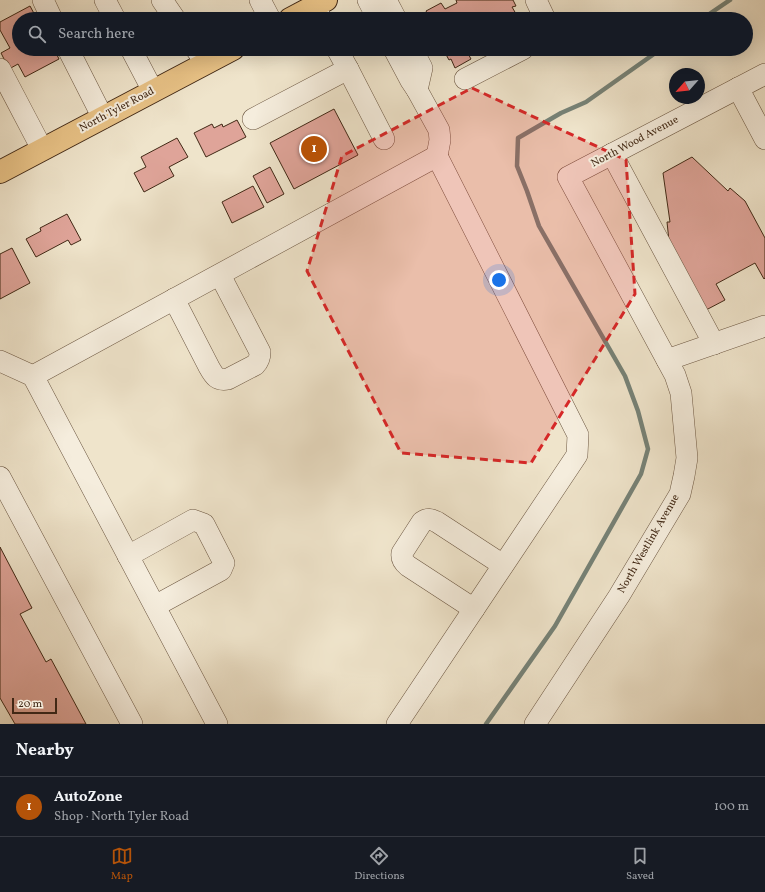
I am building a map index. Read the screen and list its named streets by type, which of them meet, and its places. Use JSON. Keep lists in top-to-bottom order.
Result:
{
  "streets": {
    "main road": ["North Tyler Road"],
    "street": ["North Wood Avenue", "North Westlink Avenue"]
  },
  "crossings": [
    ["North Wood Avenue", "North Westlink Avenue"]
  ],
  "scale_bar": "20 m",
  "north": "bottom left",
  "page": {
    "search": "Search here",
    "pins": "1",
    "scale": "20 m",
    "heading": "Nearby",
    "list": [
      {
        "mark": "1",
        "name": "AutoZone",
        "note": "Shop · North Tyler Road",
        "value": "100 m"
      }
    ],
    "nav": ["Map", "Directions", "Saved"]
  }
}
